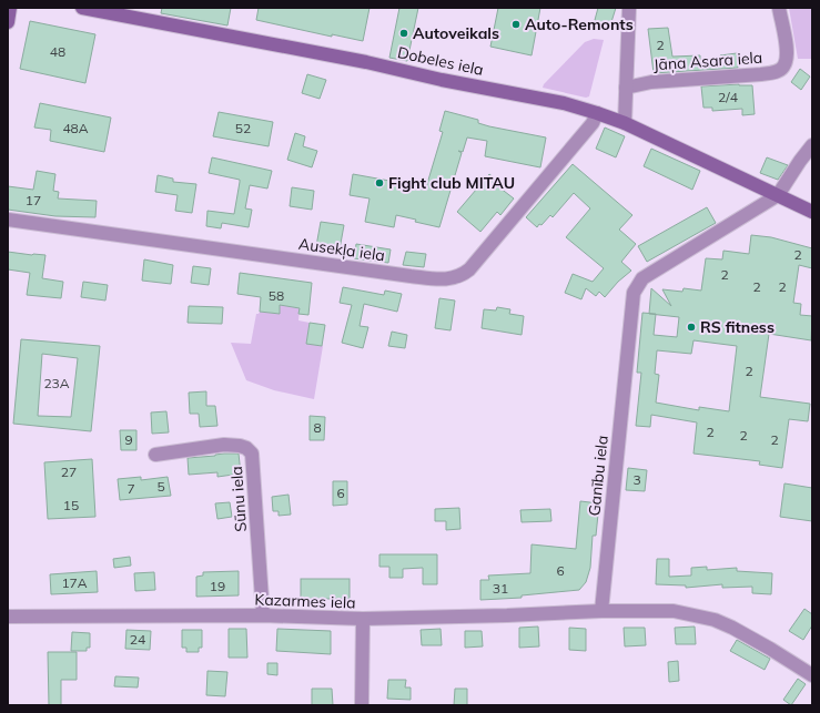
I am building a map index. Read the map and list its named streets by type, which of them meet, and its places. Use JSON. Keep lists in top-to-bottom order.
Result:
{
  "streets": {
    "street": [
      "Dobeles iela",
      "Jāņa Asara iela",
      "Ausekļa iela",
      "Ganību iela",
      "Sūnu iela",
      "Kazarmes iela"
    ]
  },
  "crossings": [
    ["Dobeles iela", "Ausekļa iela"],
    ["Dobeles iela", "Ganību iela"],
    ["Ganību iela", "Kazarmes iela"],
    ["Sūnu iela", "Kazarmes iela"]
  ],
  "places": [
    "Auto-Remonts",
    "Autoveikals",
    "Fight club MITAU",
    "RS fitness"
  ],
  "house_numbers": [
    "2",
    "48",
    "2/4",
    "48A",
    "52",
    "17",
    "2",
    "2",
    "2",
    "2",
    "58",
    "2",
    "23A",
    "8",
    "2",
    "2",
    "9",
    "2",
    "27",
    "3",
    "5",
    "7",
    "6",
    "15",
    "6",
    "17A",
    "19",
    "31",
    "24"
  ]
}
